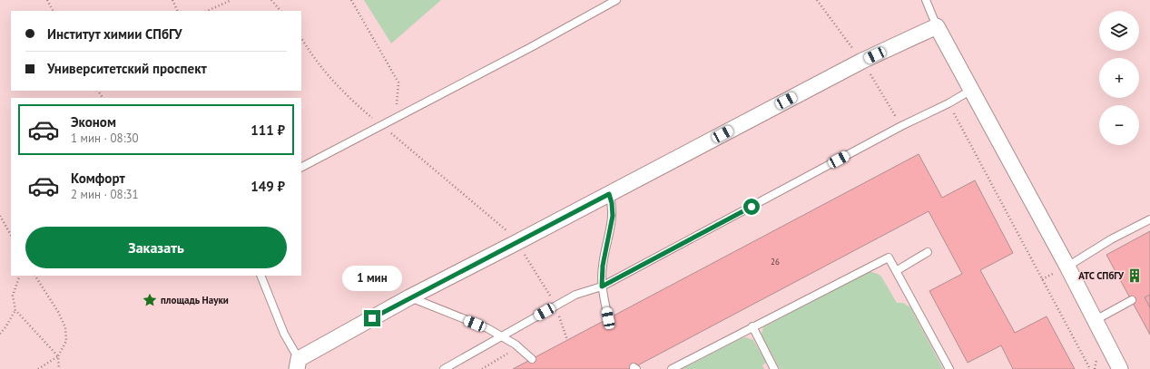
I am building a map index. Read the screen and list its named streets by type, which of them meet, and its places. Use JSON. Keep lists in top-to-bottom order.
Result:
{
  "places": {
    "building": ["АТС СПбГУ"],
    "place": ["площадь Науки"]
  },
  "house_numbers": ["26"],
  "page": {
    "map_buttons": ["+", "−"],
    "banner": ["Институт химии СПбГУ", "Университетский проспект"],
    "list": [
      {
        "name": "Эконом",
        "note": "1 мин · 08:30",
        "value": "111 ₽"
      },
      {
        "name": "Комфорт",
        "note": "2 мин · 08:31",
        "value": "149 ₽"
      }
    ],
    "buttons": "Заказать",
    "bubble": "1 мин"
  }
}
